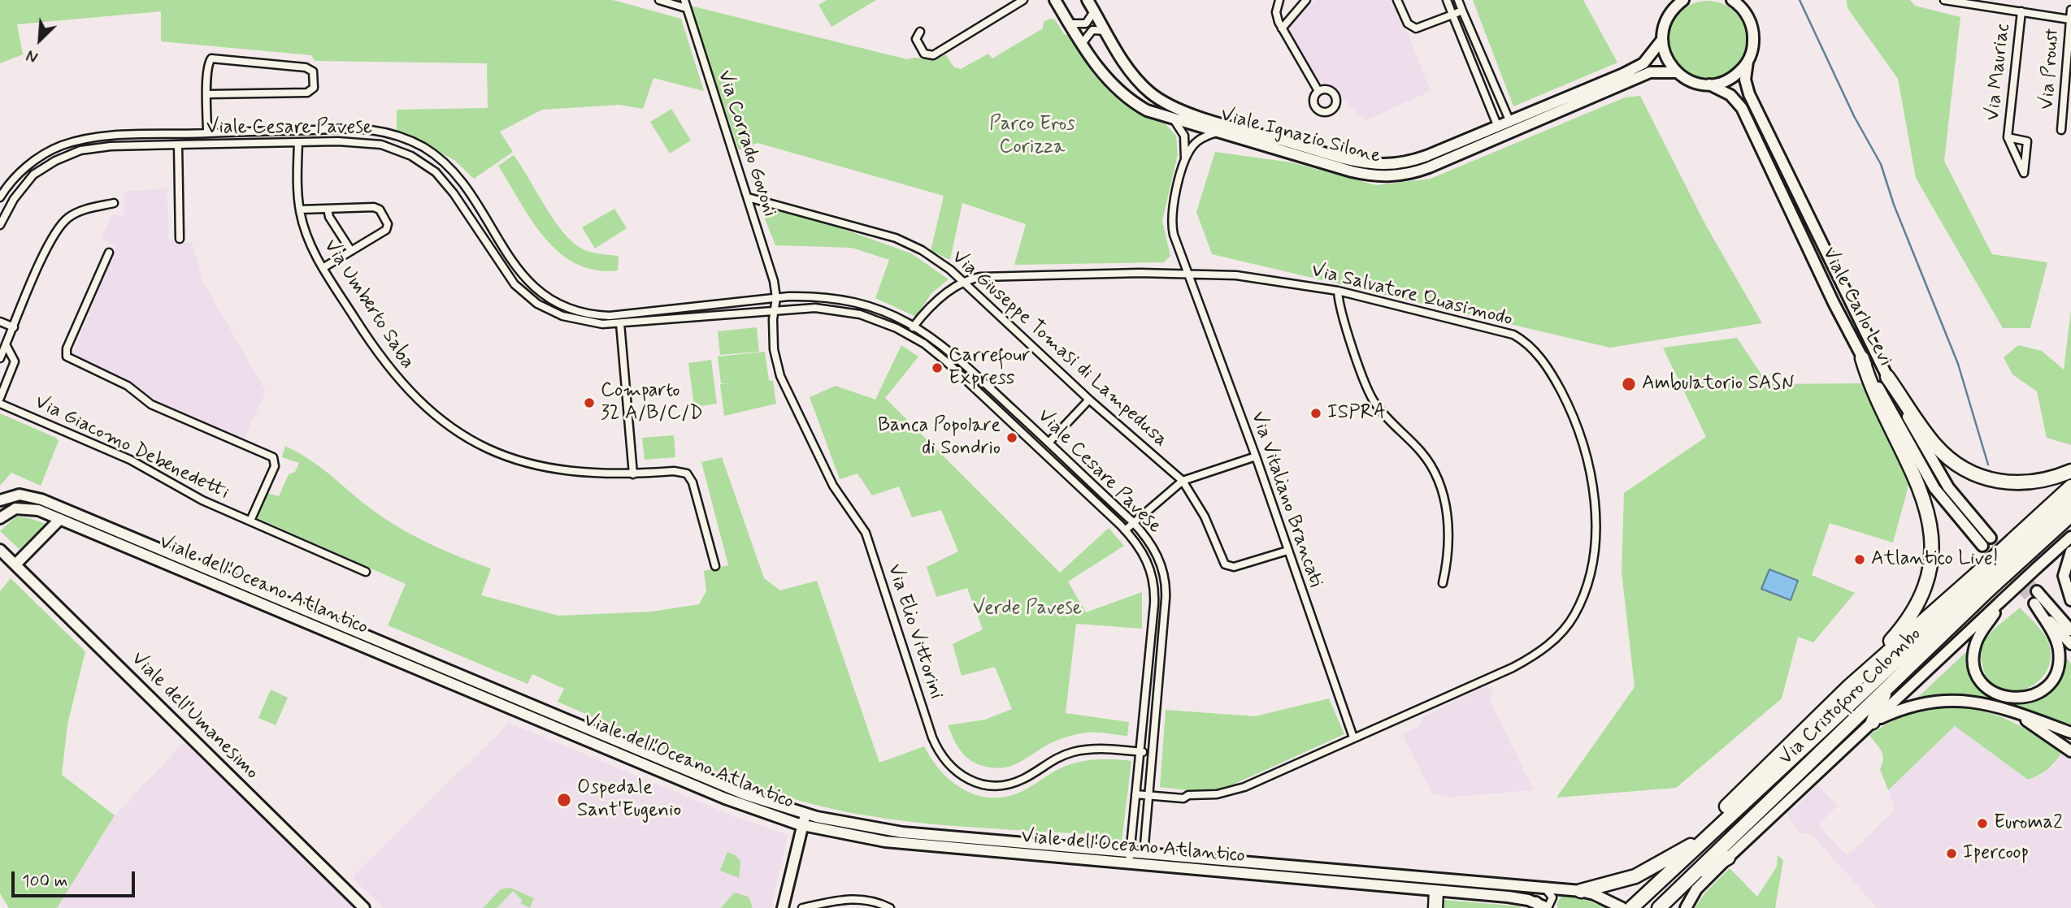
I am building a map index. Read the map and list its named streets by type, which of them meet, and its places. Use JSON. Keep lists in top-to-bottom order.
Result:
{
  "streets": {
    "highway": ["Via Cristoforo Colombo"],
    "main road": [
      "Viale Ignazio Silone",
      "Viale Carlo Levi",
      "Viale dell'Oceano Atlantico",
      "Viale dell'Umanesimo"
    ],
    "street": [
      "Via Proust",
      "Via Mauriac",
      "Viale Cesare Pavese",
      "Via Corrado Govoni",
      "Via Salvatore Quasimodo",
      "Via Umberto Saba",
      "Via Giuseppe Tomasi di Lampedusa",
      "Via Giacomo Debenedetti",
      "Via Vitaliano Brancati",
      "Via Elio Vittorini"
    ]
  },
  "crossings": [
    ["Viale Cesare Pavese", "Via Corrado Govoni"],
    ["Viale Cesare Pavese", "Via Salvatore Quasimodo"],
    ["Viale Cesare Pavese", "Via Umberto Saba"],
    ["Viale Cesare Pavese", "Viale dell'Oceano Atlantico"],
    ["Viale Cesare Pavese", "Via Elio Vittorini"],
    ["Viale Ignazio Silone", "Viale Carlo Levi"],
    ["Via Corrado Govoni", "Via Giuseppe Tomasi di Lampedusa"],
    ["Via Salvatore Quasimodo", "Via Giuseppe Tomasi di Lampedusa"],
    ["Via Salvatore Quasimodo", "Via Vitaliano Brancati"],
    ["Via Giuseppe Tomasi di Lampedusa", "Via Vitaliano Brancati"]
  ],
  "parks": ["Parco Eros Corizza", "Verde Pavese"],
  "places": [
    "Carrefour Express",
    "Ambulatorio SASN",
    "Comparto 32 A/B/C/D",
    "ISPRA",
    "Banca Popolare di Sondrio",
    "Atlantico Live!",
    "Ospedale Sant'Eugenio",
    "Euroma2",
    "Ipercoop"
  ],
  "scale_bar": "100 m",
  "north": "bottom left"
}
